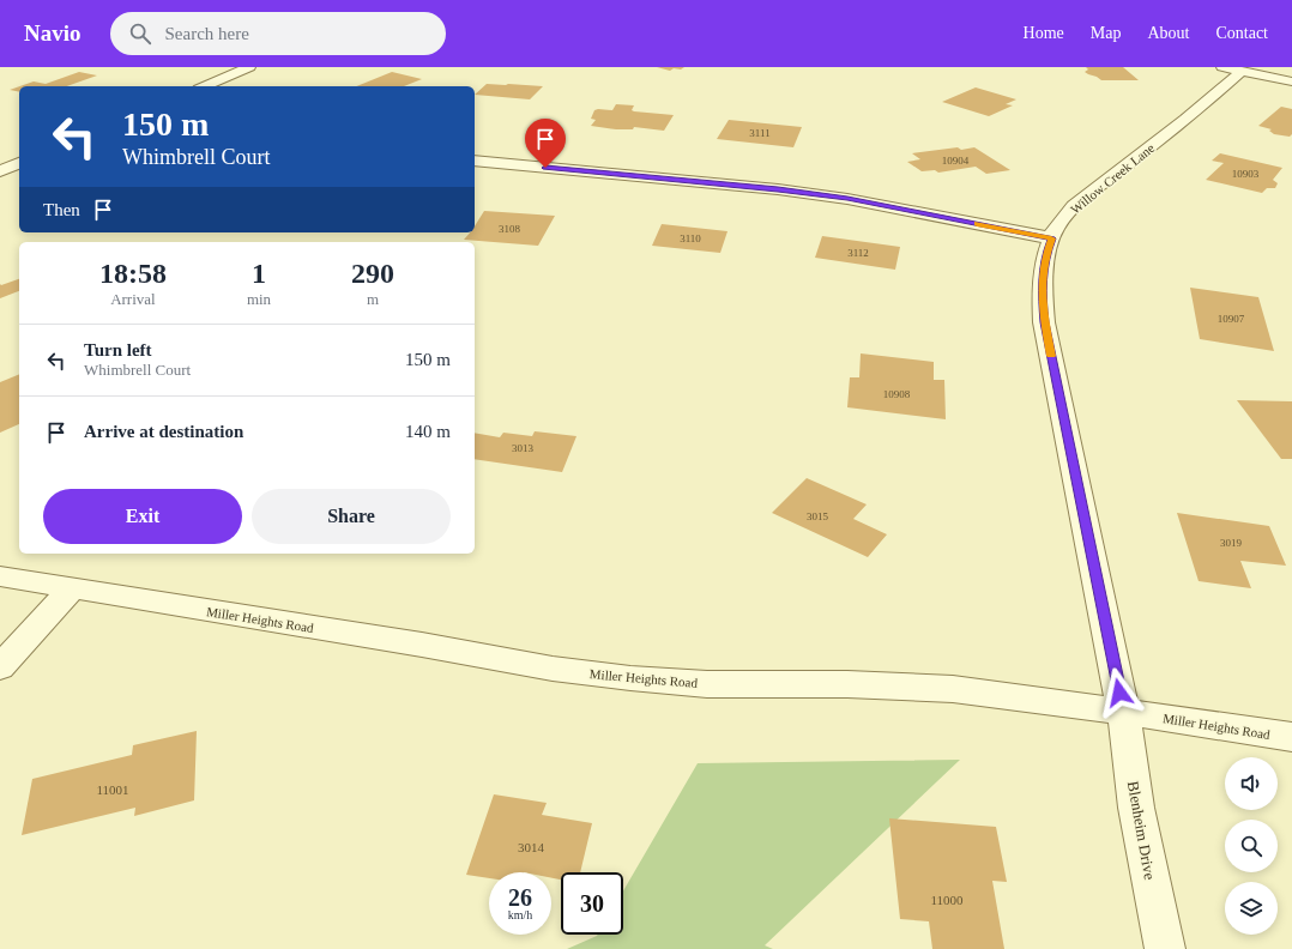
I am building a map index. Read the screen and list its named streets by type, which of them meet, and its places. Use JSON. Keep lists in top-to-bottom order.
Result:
{
  "streets": {
    "street": ["Willow Creek Lane", "Miller Heights Road", "Blenheim Drive"]
  },
  "crossings": [
    ["Willow Creek Lane", "Miller Heights Road"],
    ["Willow Creek Lane", "Blenheim Drive"],
    ["Miller Heights Road", "Blenheim Drive"]
  ],
  "house_numbers": [
    "3111",
    "10904",
    "10903",
    "3108",
    "3110",
    "3112",
    "10907",
    "10908",
    "3013",
    "3015",
    "3019",
    "11001",
    "3014",
    "11000"
  ],
  "page": {
    "header": "Navio",
    "search": "Search here",
    "nav": [
      "Home",
      "Map",
      "About",
      "Contact"
    ],
    "turn": ["150 m", "Whimbrell Court"],
    "then": "Then",
    "eta": [
      "18:58",
      "Arrival",
      "1",
      "min",
      "290",
      "m"
    ],
    "list": [
      {
        "name": "Turn left",
        "note": "Whimbrell Court",
        "value": "150 m"
      },
      {
        "name": "Arrive at destination",
        "value": "140 m"
      }
    ],
    "buttons": ["Exit", "Share"],
    "speed": "26 km/h",
    "limit": "30"
  }
}
